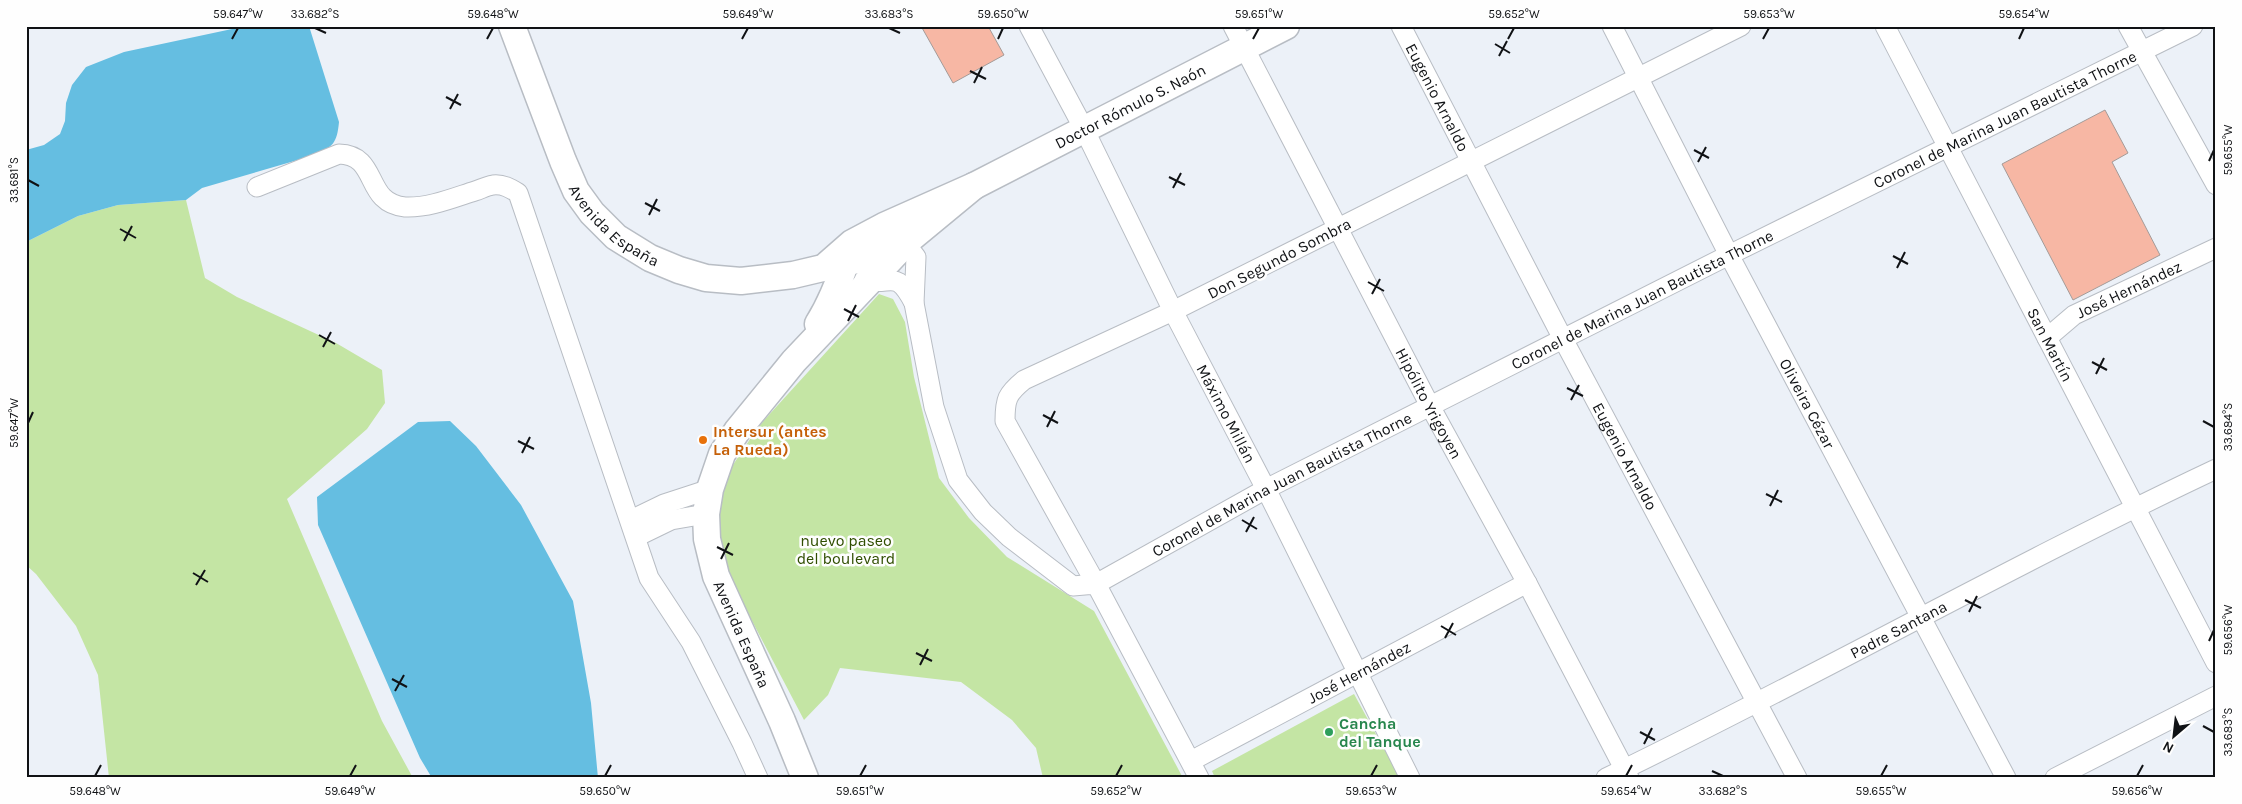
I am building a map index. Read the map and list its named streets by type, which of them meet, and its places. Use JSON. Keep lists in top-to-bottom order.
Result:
{
  "streets": {
    "main road": ["Doctor Rómulo S. Naón", "Avenida España"],
    "street": [
      "Eugenio Arnaldo",
      "Coronel de Marina Juan Bautista Thorne",
      "Don Segundo Sombra",
      "José Hernández",
      "San Martín",
      "Hipólito Yrigoyen",
      "Oliveira Cézar",
      "Máximo Millán",
      "Padre Santana"
    ]
  },
  "crossings": [
    ["Eugenio Arnaldo", "Coronel de Marina Juan Bautista Thorne"],
    ["Eugenio Arnaldo", "Don Segundo Sombra"],
    ["Eugenio Arnaldo", "Padre Santana"],
    ["Doctor Rómulo S. Naón", "Avenida España"],
    ["Doctor Rómulo S. Naón", "Hipólito Yrigoyen"],
    ["Doctor Rómulo S. Naón", "Máximo Millán"],
    ["Coronel de Marina Juan Bautista Thorne", "Don Segundo Sombra"],
    ["Coronel de Marina Juan Bautista Thorne", "San Martín"],
    ["Coronel de Marina Juan Bautista Thorne", "Hipólito Yrigoyen"],
    ["Coronel de Marina Juan Bautista Thorne", "Oliveira Cézar"],
    ["Coronel de Marina Juan Bautista Thorne", "Máximo Millán"],
    ["Don Segundo Sombra", "José Hernández"],
    ["Don Segundo Sombra", "Hipólito Yrigoyen"],
    ["Don Segundo Sombra", "Oliveira Cézar"],
    ["Don Segundo Sombra", "Máximo Millán"],
    ["José Hernández", "San Martín"],
    ["José Hernández", "Hipólito Yrigoyen"],
    ["José Hernández", "Máximo Millán"],
    ["San Martín", "Padre Santana"],
    ["Hipólito Yrigoyen", "Padre Santana"],
    ["Oliveira Cézar", "Padre Santana"]
  ],
  "parks": ["nuevo paseo del boulevard"],
  "places": ["Intersur (antes La Rueda)", "Cancha del Tanque"],
  "north": "bottom left",
  "coordinates": [
    "59.647°W",
    "33.682°S",
    "59.648°W",
    "59.649°W",
    "33.683°S",
    "59.650°W",
    "59.651°W",
    "59.652°W",
    "59.653°W",
    "59.654°W",
    "59.655°W",
    "33.681°S",
    "33.684°S",
    "59.656°W"
  ]
}
